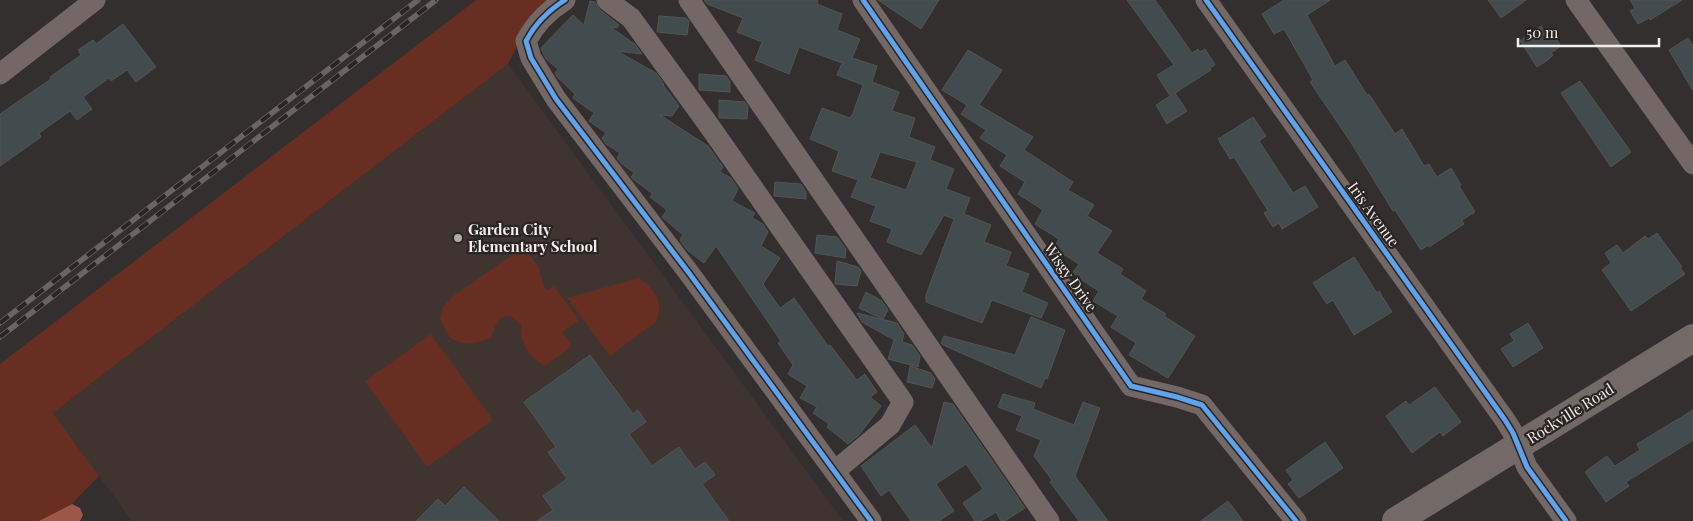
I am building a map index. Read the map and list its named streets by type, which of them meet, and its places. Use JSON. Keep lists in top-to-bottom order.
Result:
{
  "streets": {
    "main road": ["Rockville Road"],
    "street": ["Iris Avenue", "Wisgy Drive"]
  },
  "crossings": [
    ["Iris Avenue", "Rockville Road"]
  ],
  "places": ["Garden City Elementary School"],
  "scale_bar": "50 m"
}
